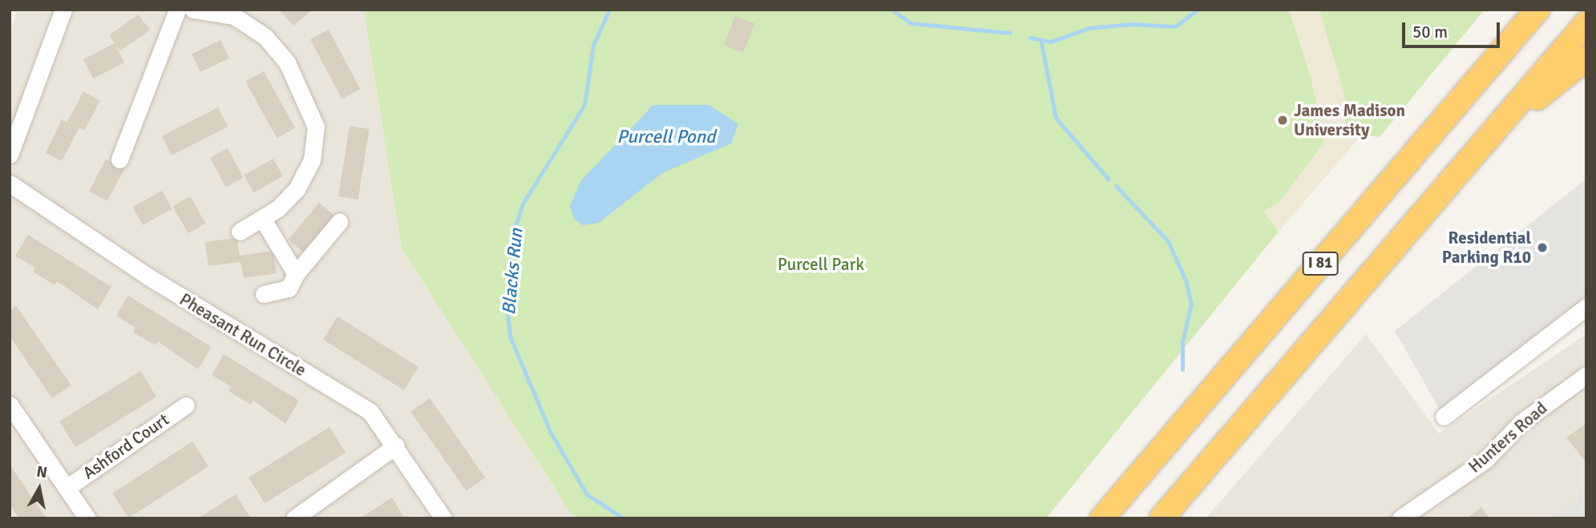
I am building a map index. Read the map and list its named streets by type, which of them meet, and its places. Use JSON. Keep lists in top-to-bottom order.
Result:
{
  "streets": {
    "highway": ["I 81"],
    "street": ["Pheasant Run Circle", "Hunters Road", "Ashford Court"]
  },
  "water": ["Purcell Pond", "Blacks Run"],
  "parks": ["Purcell Park"],
  "places": ["James Madison University", "Residential Parking R10"],
  "scale_bar": "50 m",
  "north": "top"
}
